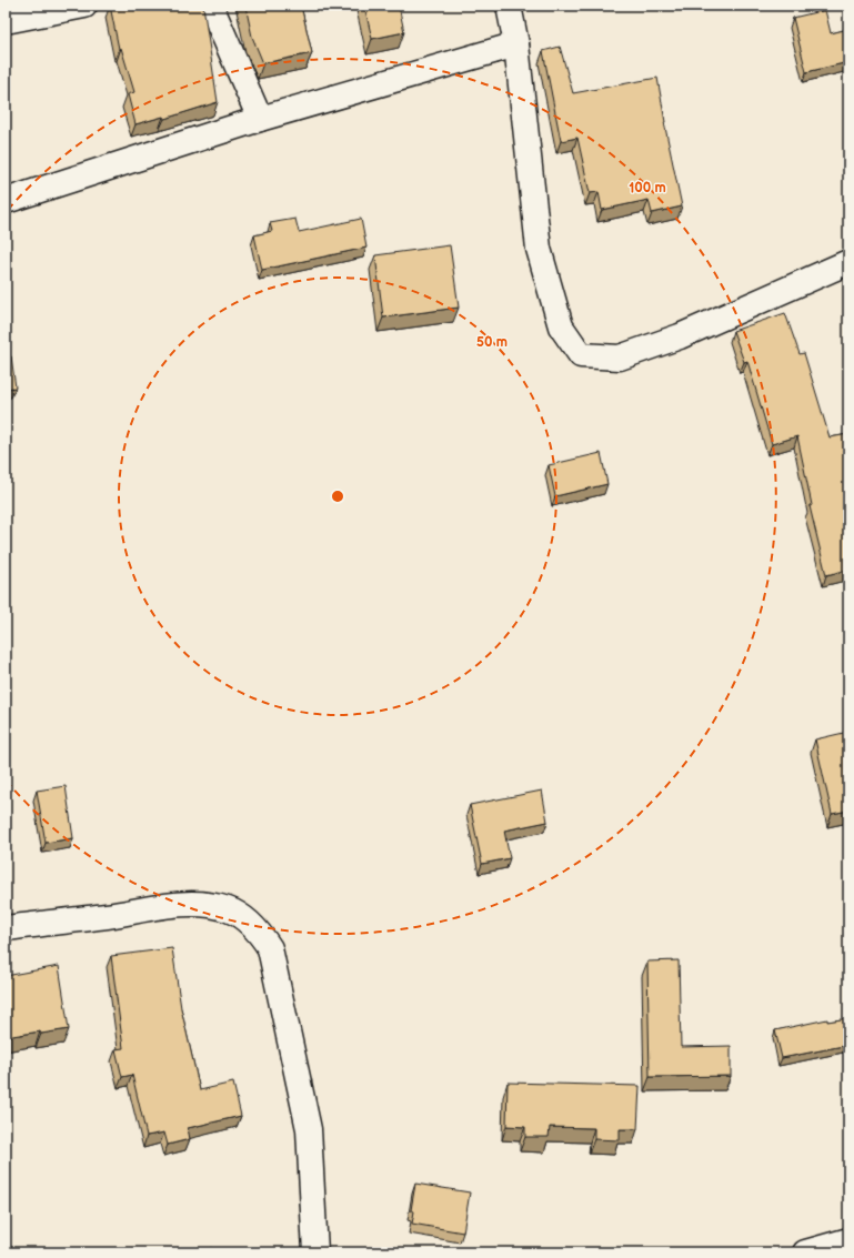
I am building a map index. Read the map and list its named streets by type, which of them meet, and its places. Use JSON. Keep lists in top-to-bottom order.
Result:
{
  "rings": ["100 m", "50 m"]
}
